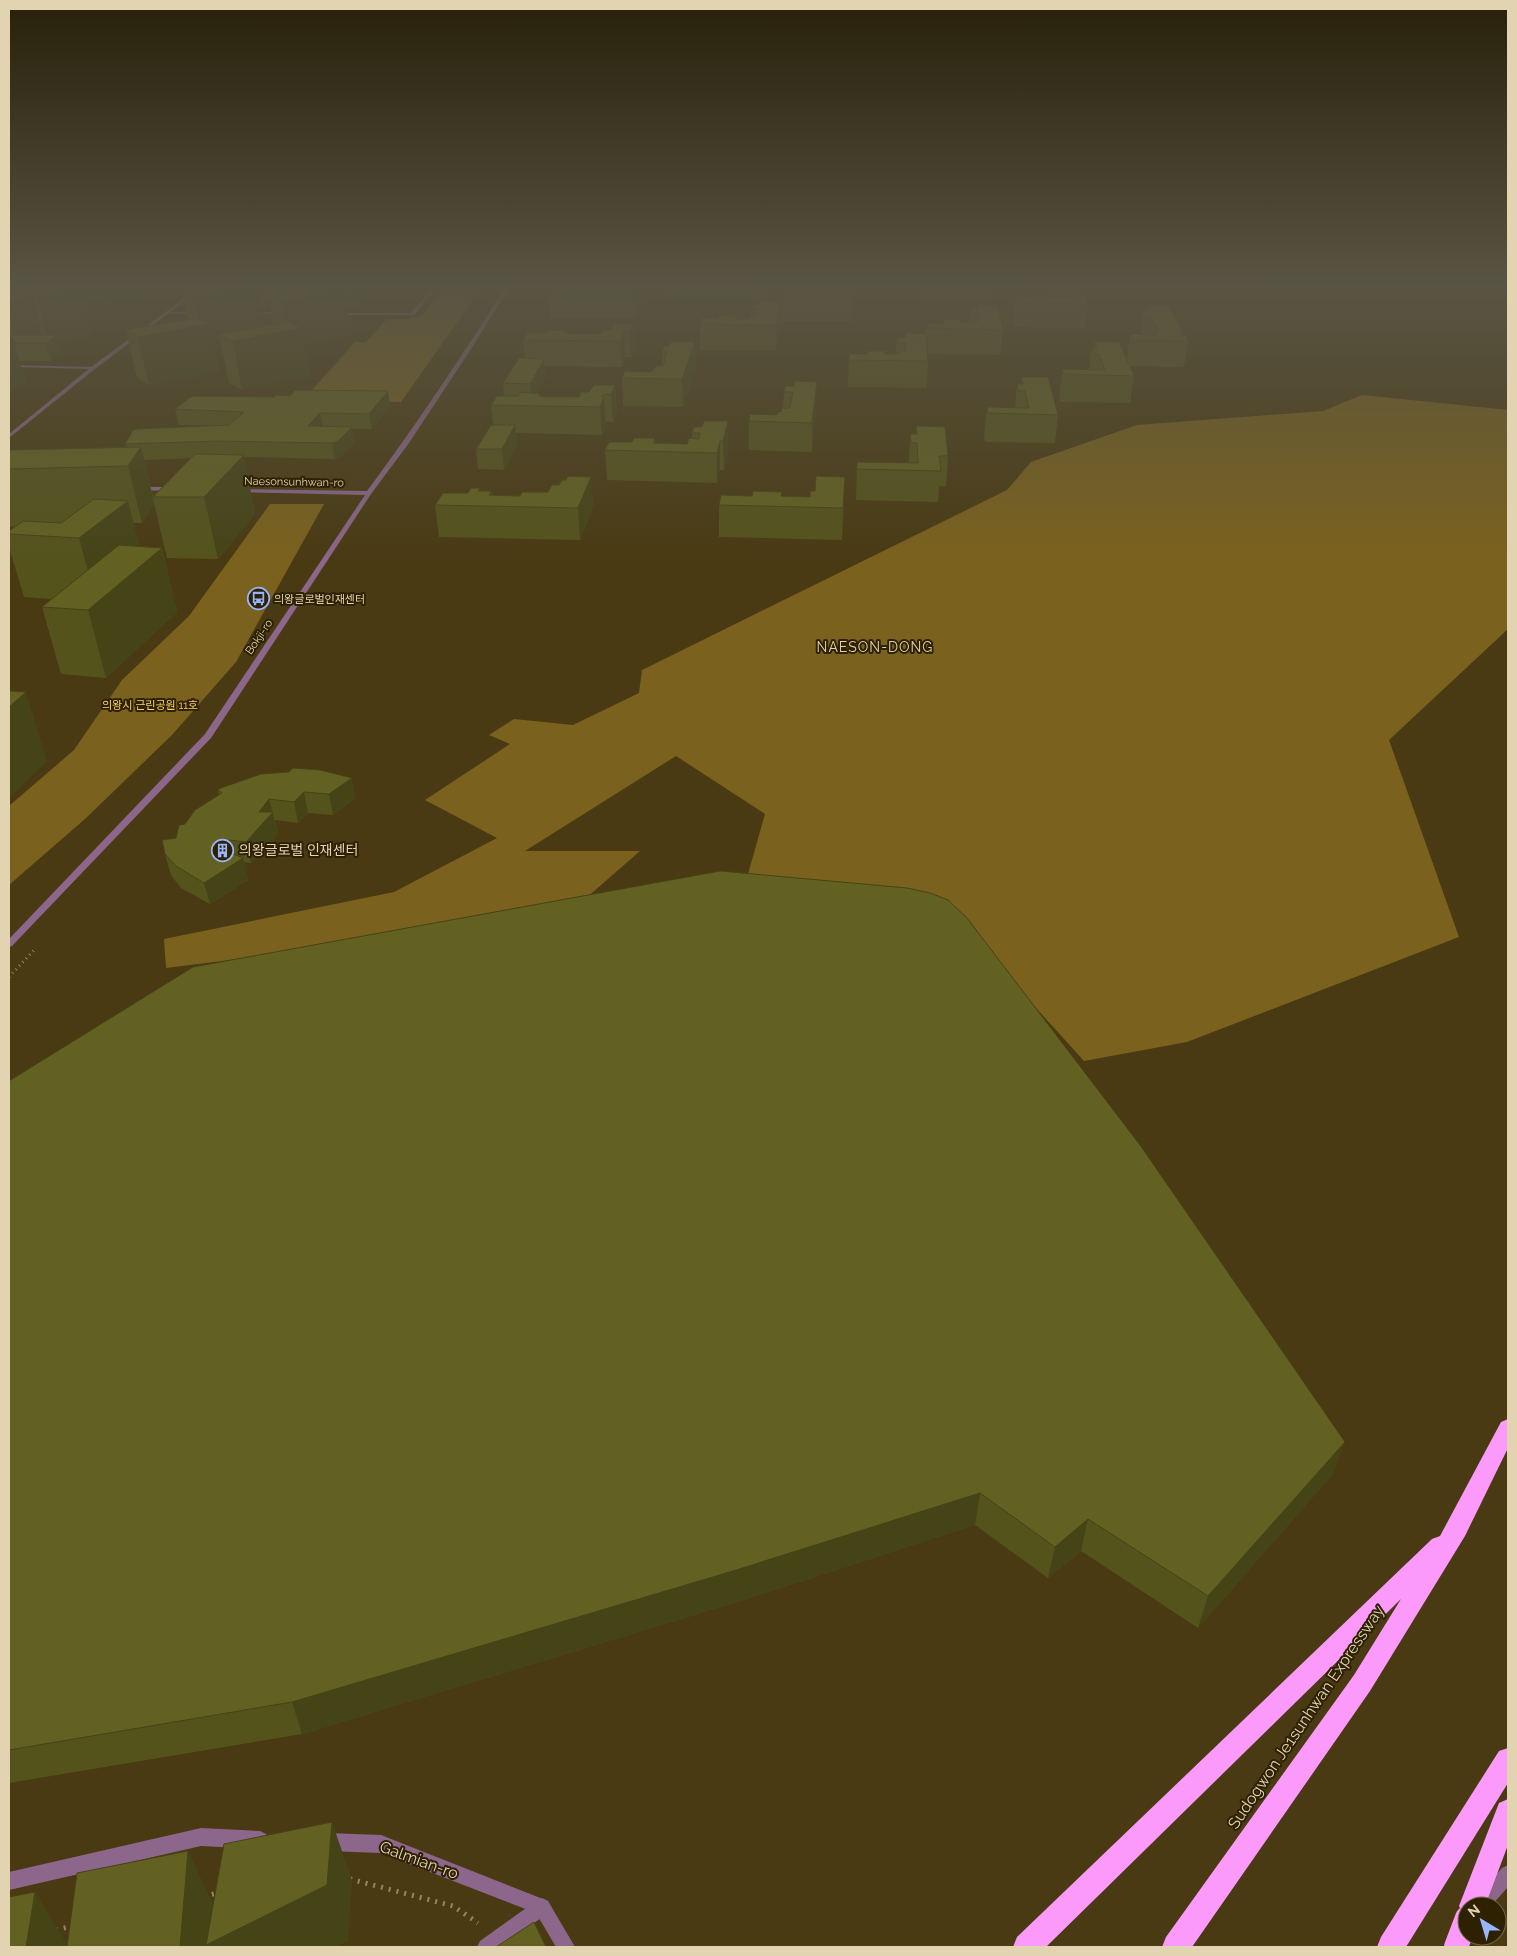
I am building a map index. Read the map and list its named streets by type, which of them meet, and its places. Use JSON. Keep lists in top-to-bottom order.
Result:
{
  "streets": {
    "highway": ["Sudogwon Je1sunhwan Expressway"],
    "street": ["Naesonsunhwan-ro", "Bokji-ro", "Galmian-ro"]
  },
  "crossings": [
    ["Naesonsunhwan-ro", "Bokji-ro"]
  ],
  "districts": ["NAESON-DONG"],
  "parks": ["의왕시 근린공원 11호"],
  "places": {
    "bus stop": ["의왕글로벌인재센터"],
    "building": ["의왕글로벌 인재센터"]
  },
  "north": "top left"
}
